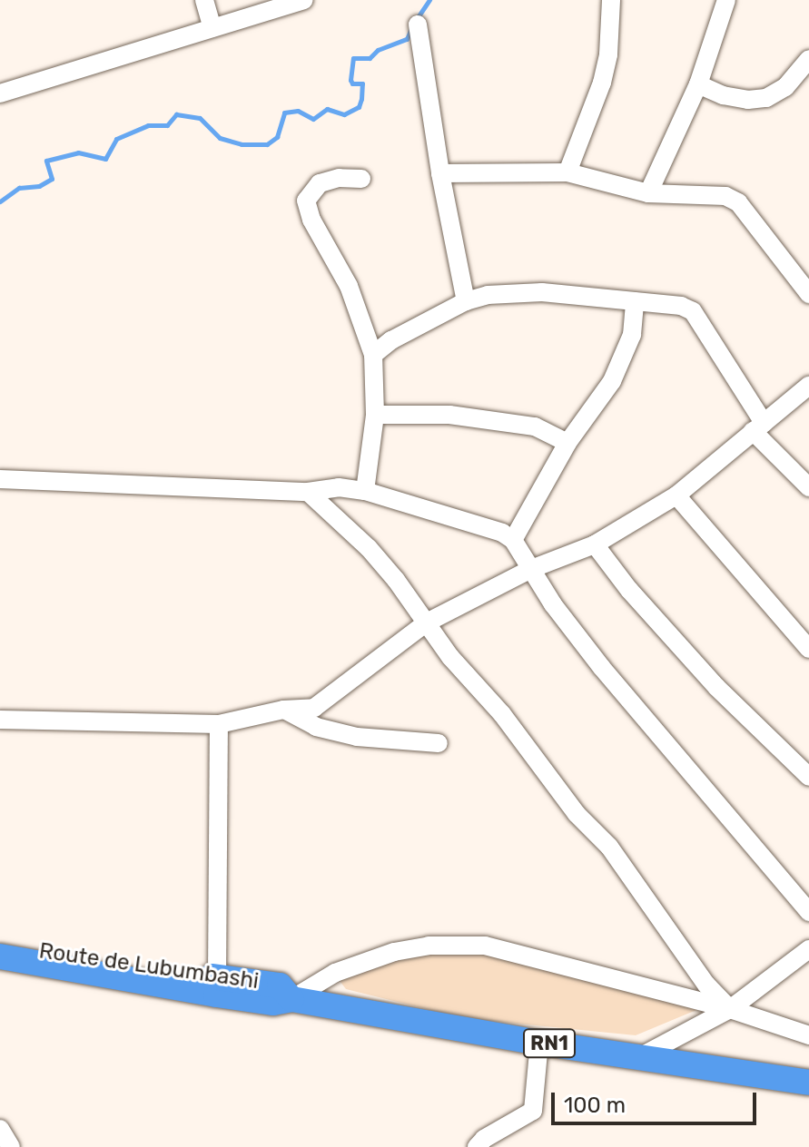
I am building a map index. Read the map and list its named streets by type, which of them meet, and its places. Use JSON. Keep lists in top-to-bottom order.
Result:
{
  "streets": {
    "highway": ["Route de Lubumbashi", "RN1"]
  },
  "scale_bar": "100 m"
}
